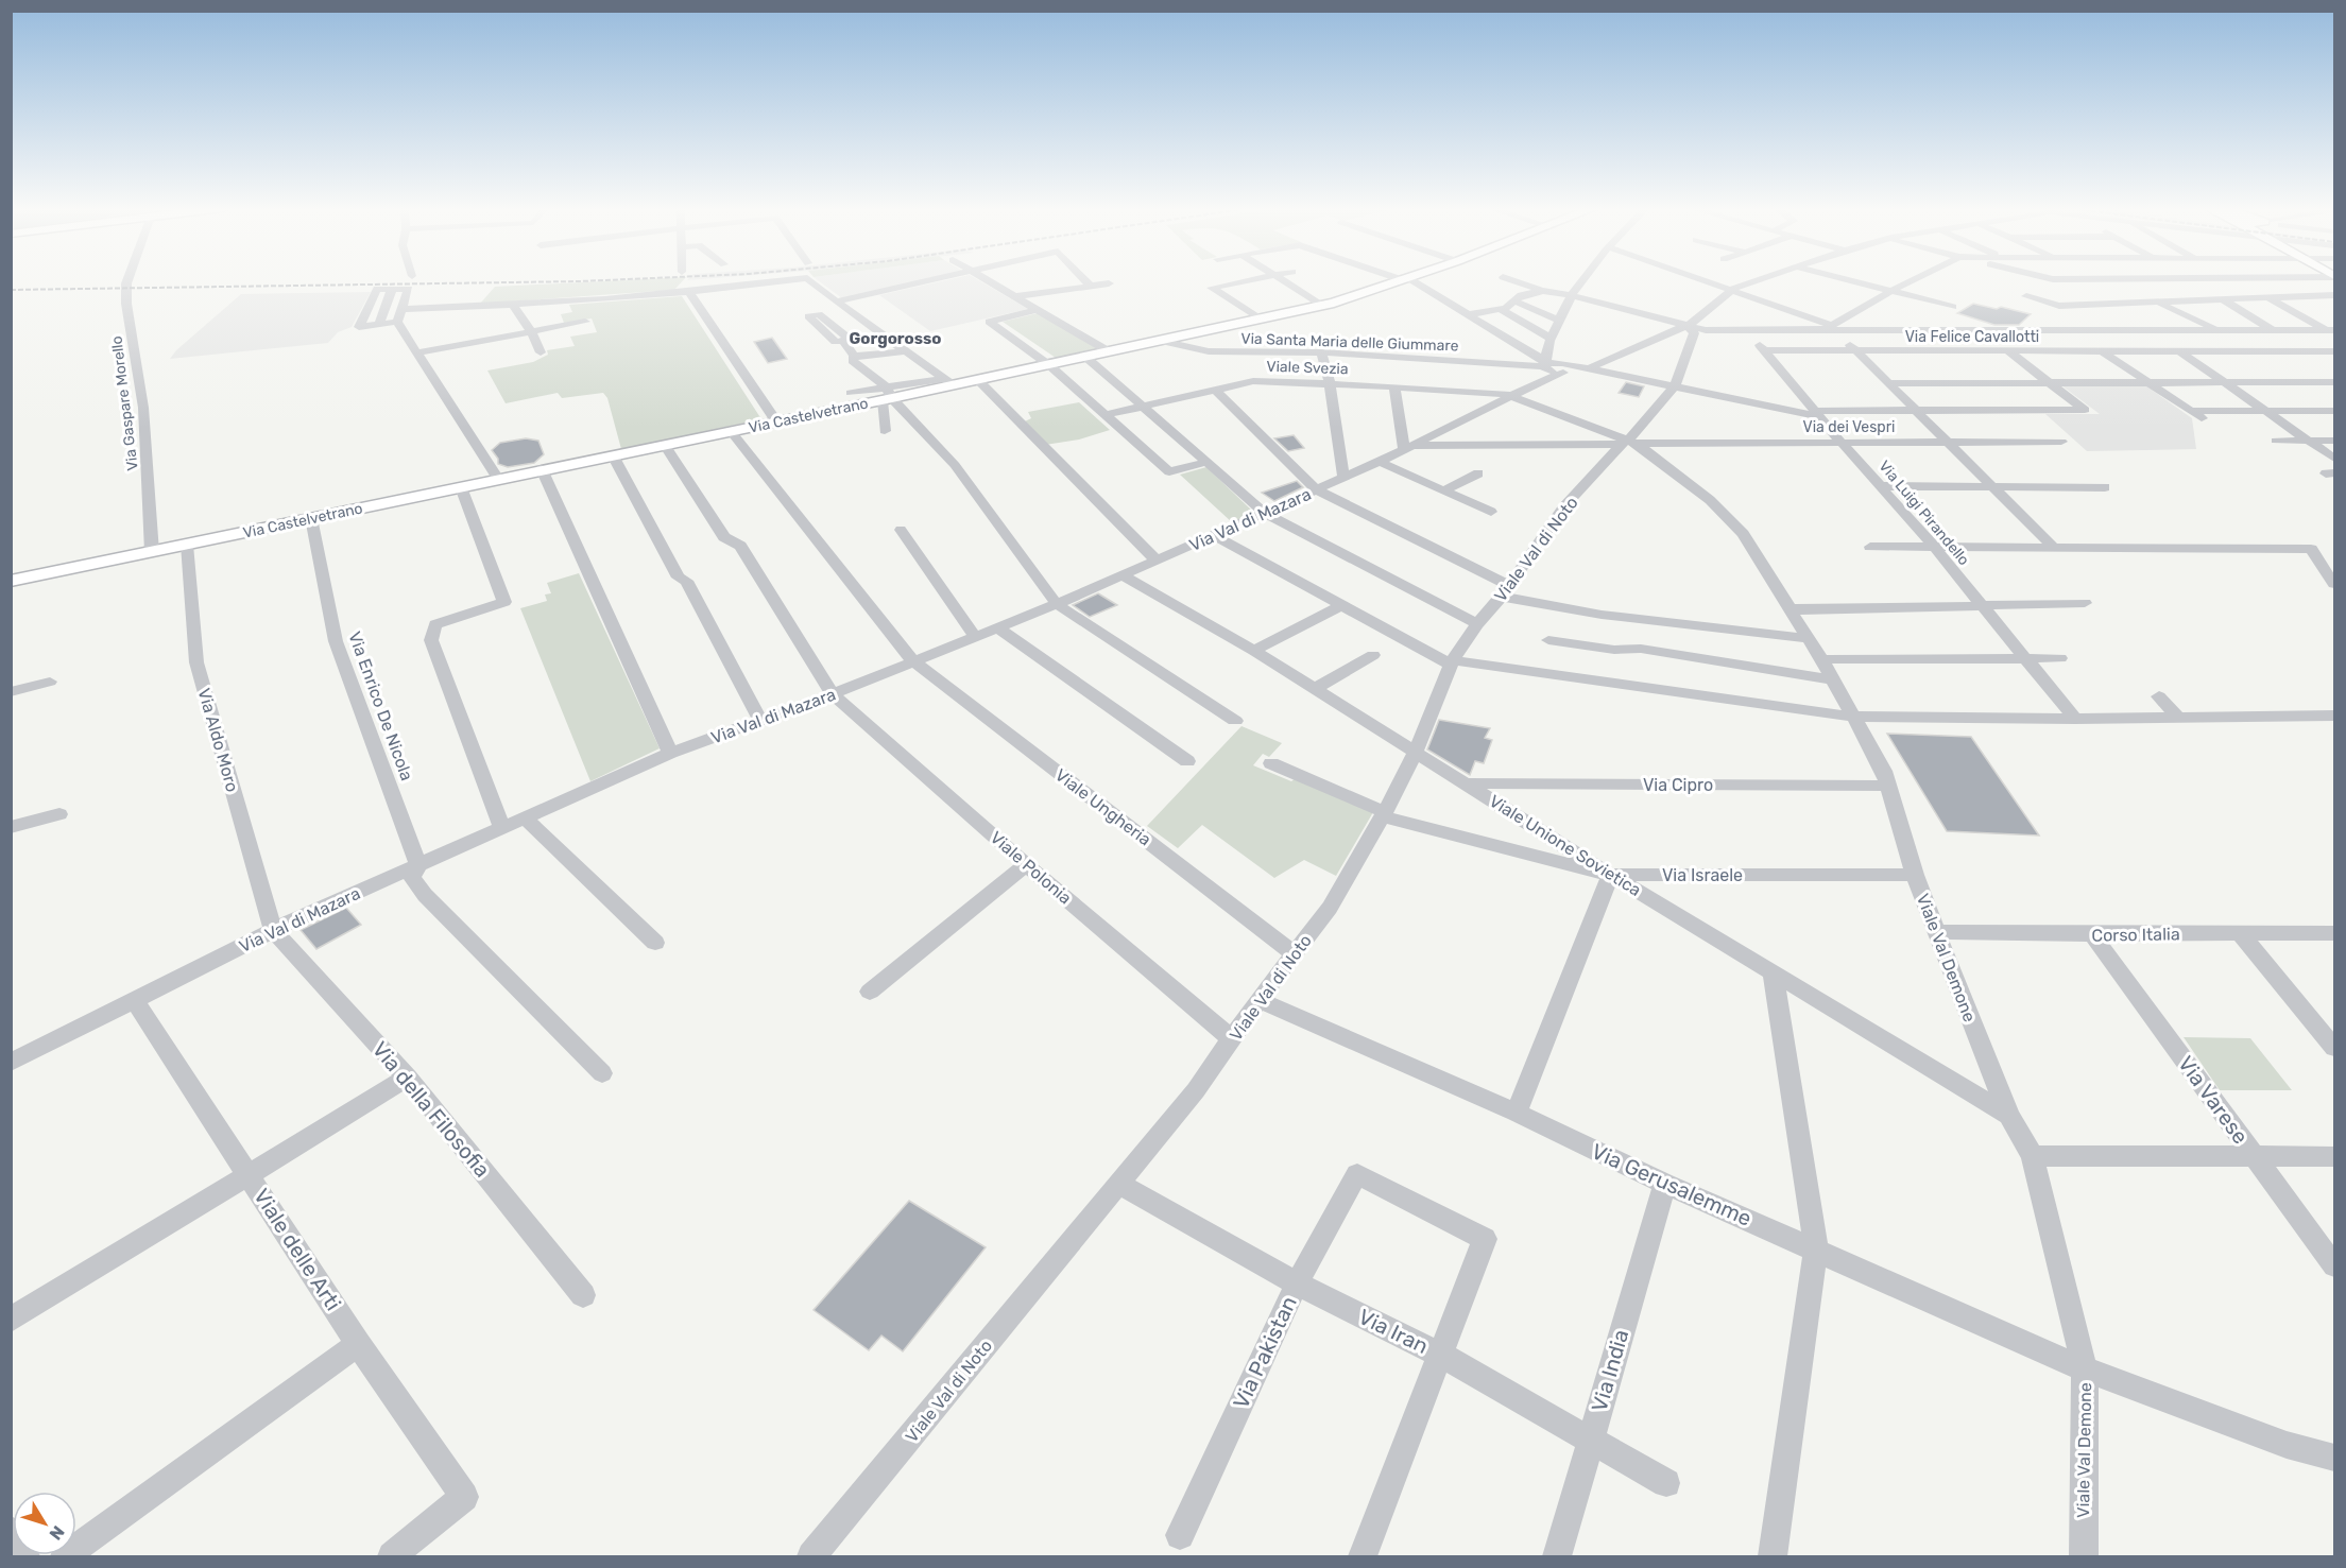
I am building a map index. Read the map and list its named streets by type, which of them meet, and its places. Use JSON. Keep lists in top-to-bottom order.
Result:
{
  "streets": {
    "main road": ["Via Castelvetrano"],
    "street": [
      "Via Felice Cavallotti",
      "Via Santa Maria delle Giummare",
      "Viale Svezia",
      "Via Gaspare Morello",
      "Via dei Vespri",
      "Via Luigi Pirandello",
      "Via Val di Mazara",
      "Viale Val di Noto",
      "Via Enrico De Nicola",
      "Via Aldo Moro",
      "Via Cipro",
      "Viale Ungheria",
      "Viale Unione Sovietica",
      "Viale Polonia",
      "Via Israele",
      "Corso Italia",
      "Viale Val Demone",
      "Via Varese",
      "Via della Filosofia",
      "Via Gerusalemme",
      "Viale delle Arti",
      "Via Iran",
      "Via Pakistan",
      "Via India"
    ]
  },
  "crossings": [
    ["Via Felice Cavallotti", "Via Luigi Pirandello"],
    ["Via Santa Maria delle Giummare", "Via Castelvetrano"],
    ["Via Santa Maria delle Giummare", "Via Val di Mazara"],
    ["Viale Svezia", "Via dei Vespri"],
    ["Viale Svezia", "Via Val di Mazara"],
    ["Viale Svezia", "Viale Val di Noto"],
    ["Viale Svezia", "Viale Val Demone"],
    ["Via Gaspare Morello", "Via Castelvetrano"],
    ["Via Castelvetrano", "Via Enrico De Nicola"],
    ["Via Castelvetrano", "Via Aldo Moro"],
    ["Via Castelvetrano", "Viale Ungheria"],
    ["Via Castelvetrano", "Viale Polonia"],
    ["Via dei Vespri", "Via Luigi Pirandello"],
    ["Via dei Vespri", "Via Val di Mazara"],
    ["Via dei Vespri", "Viale Val di Noto"],
    ["Via dei Vespri", "Viale Val Demone"],
    ["Via Val di Mazara", "Via Enrico De Nicola"],
    ["Via Val di Mazara", "Via Aldo Moro"],
    ["Via Val di Mazara", "Viale Ungheria"],
    ["Via Val di Mazara", "Viale Unione Sovietica"],
    ["Via Val di Mazara", "Viale Polonia"],
    ["Via Val di Mazara", "Via della Filosofia"],
    ["Via Val di Mazara", "Viale delle Arti"],
    ["Viale Val di Noto", "Viale Ungheria"],
    ["Viale Val di Noto", "Viale Unione Sovietica"],
    ["Viale Val di Noto", "Viale Polonia"],
    ["Viale Val di Noto", "Via Israele"],
    ["Viale Val di Noto", "Viale Val Demone"],
    ["Viale Val di Noto", "Via Gerusalemme"],
    ["Viale Val di Noto", "Via Iran"],
    ["Via Aldo Moro", "Via della Filosofia"],
    ["Via Cipro", "Viale Unione Sovietica"],
    ["Via Cipro", "Viale Val Demone"],
    ["Viale Unione Sovietica", "Via Israele"],
    ["Viale Unione Sovietica", "Viale Val Demone"],
    ["Via Israele", "Viale Val Demone"],
    ["Corso Italia", "Viale Val Demone"],
    ["Corso Italia", "Via Varese"],
    ["Viale Val Demone", "Via Gerusalemme"],
    ["Via Gerusalemme", "Via India"],
    ["Via Iran", "Via Pakistan"],
    ["Via Iran", "Via India"]
  ],
  "districts": ["Gorgorosso"],
  "north": "bottom right"
}
